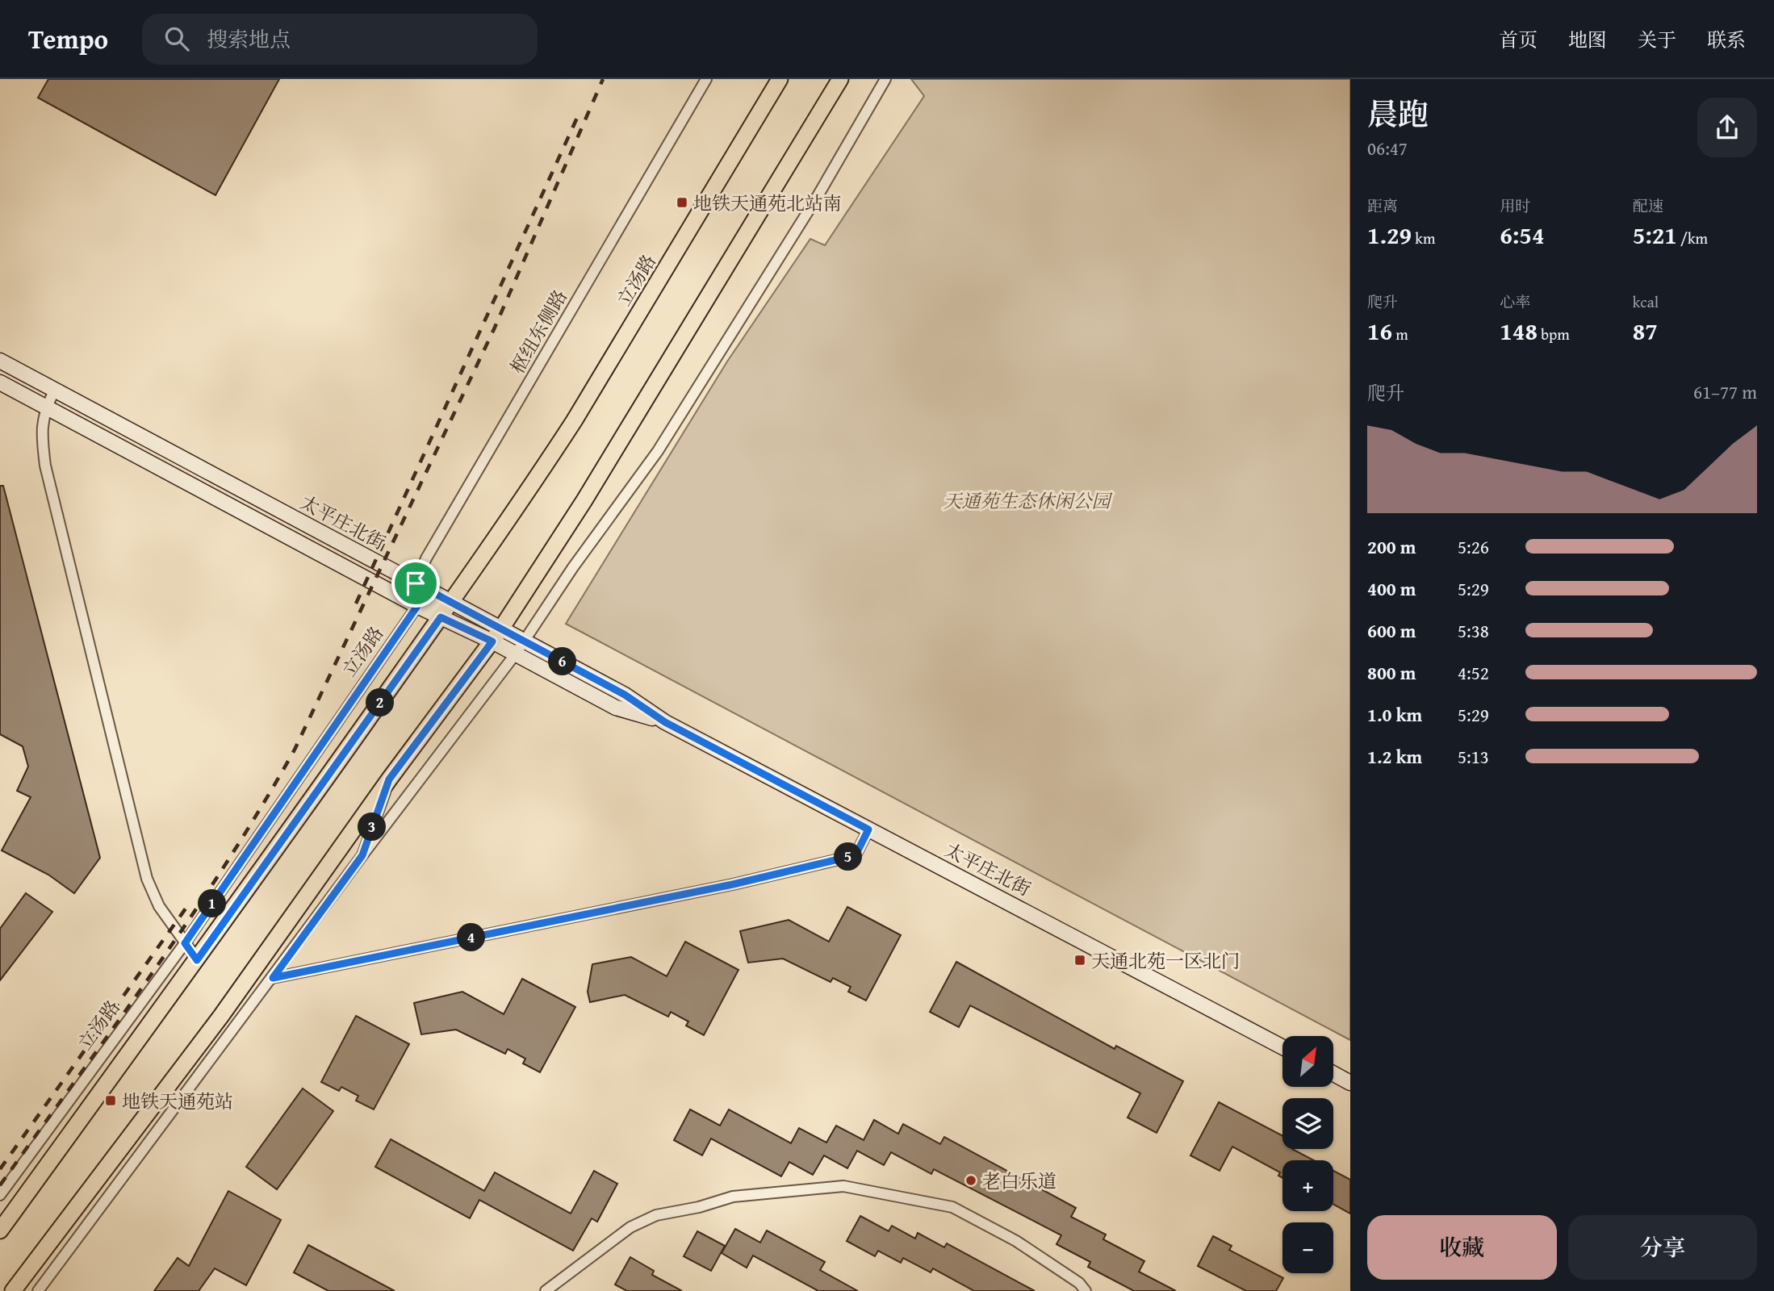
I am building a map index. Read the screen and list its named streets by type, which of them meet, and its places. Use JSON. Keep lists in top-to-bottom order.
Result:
{
  "streets": {
    "main road": ["立汤路", "太平庄北街"],
    "street": ["枢纽东侧路"]
  },
  "crossings": [
    ["立汤路", "枢纽东侧路"],
    ["立汤路", "太平庄北街"],
    ["枢纽东侧路", "太平庄北街"]
  ],
  "parks": ["天通苑生态休闲公园"],
  "places": {
    "transit": ["地铁天通苑北站南", "天通北苑一区北门", "地铁天通苑站"],
    "other": ["老白乐道"]
  },
  "north": "top right",
  "page": {
    "header": "Tempo",
    "search": "搜索地点",
    "nav": [
      "首页",
      "地图",
      "关于",
      "联系"
    ],
    "heading": ["晨跑", "06:47"],
    "stats": [
      ["距离", "1.29 km"],
      ["用时", "6:54"],
      ["配速", "5:21 /km"],
      ["爬升", "16 m"],
      ["心率", "148 bpm"],
      ["kcal", "87"]
    ],
    "chart": ["爬升", "61–77 m"],
    "list": [
      {
        "name": "200 m",
        "note": "5:26"
      },
      {
        "name": "400 m",
        "note": "5:29"
      },
      {
        "name": "600 m",
        "note": "5:38"
      },
      {
        "name": "800 m",
        "note": "4:52"
      },
      {
        "name": "1.0 km",
        "note": "5:29"
      },
      {
        "name": "1.2 km",
        "note": "5:13"
      }
    ],
    "pins": [
      "6",
      "2",
      "3",
      "5",
      "1",
      "4"
    ],
    "map_buttons": ["+", "−"],
    "buttons": ["收藏", "分享"]
  }
}
